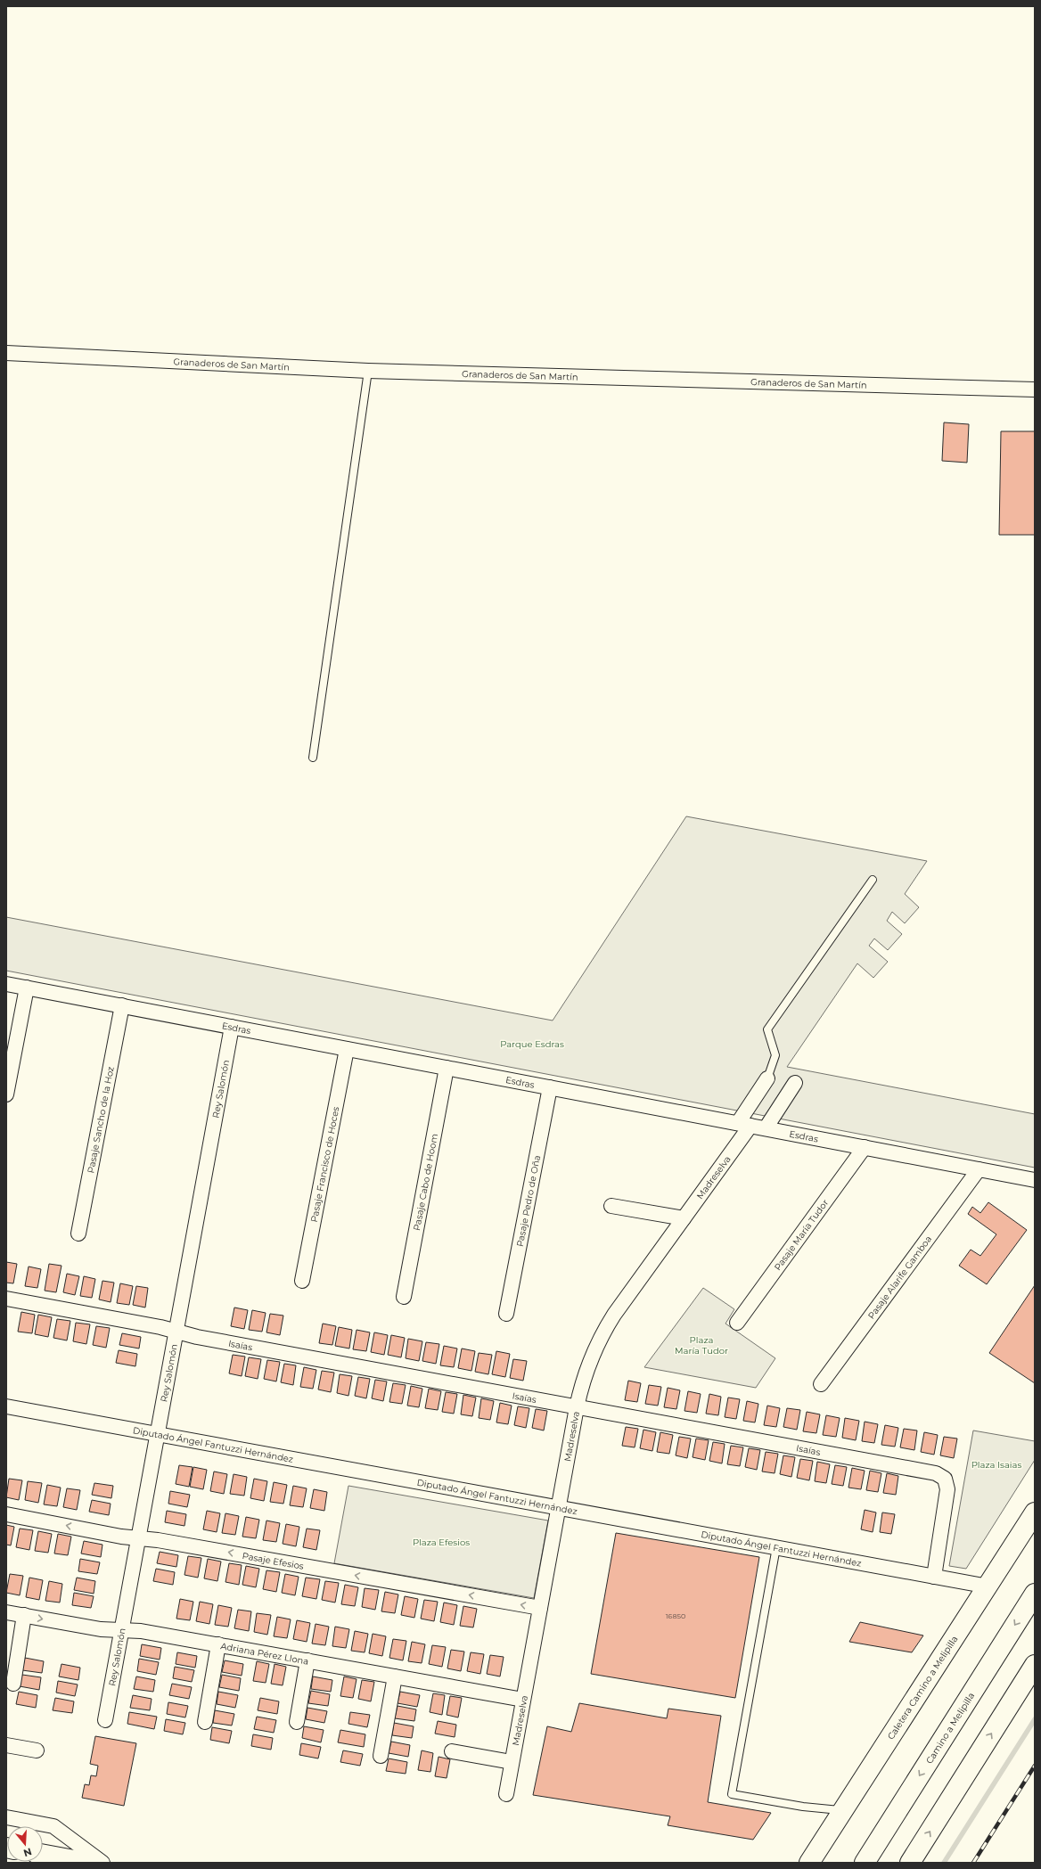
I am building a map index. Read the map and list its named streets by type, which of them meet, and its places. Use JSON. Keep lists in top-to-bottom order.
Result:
{
  "streets": {
    "main road": ["Caletera Camino a Melipilla", "Camino a Melipilla"],
    "street": [
      "Granaderos de San Martín",
      "Esdras",
      "Rey Salomón",
      "Pasaje Sancho de la Hoz",
      "Pasaje Francisco de Hoces",
      "Madreselva",
      "Pasaje Cabo de Hoom",
      "Pasaje Pedro de Oña",
      "Pasaje María Tudor",
      "Pasaje Alarife Gamboa",
      "Isaías",
      "Diputado Ángel Fantuzzi Hernández",
      "Pasaje Efesios",
      "Adriana Pérez Llona"
    ]
  },
  "crossings": [
    ["Esdras", "Rey Salomón"],
    ["Esdras", "Pasaje Sancho de la Hoz"],
    ["Esdras", "Pasaje Francisco de Hoces"],
    ["Esdras", "Madreselva"],
    ["Esdras", "Pasaje Cabo de Hoom"],
    ["Esdras", "Pasaje Pedro de Oña"],
    ["Esdras", "Pasaje María Tudor"],
    ["Esdras", "Pasaje Alarife Gamboa"],
    ["Rey Salomón", "Isaías"],
    ["Rey Salomón", "Diputado Ángel Fantuzzi Hernández"],
    ["Rey Salomón", "Pasaje Efesios"],
    ["Rey Salomón", "Adriana Pérez Llona"],
    ["Madreselva", "Isaías"],
    ["Madreselva", "Diputado Ángel Fantuzzi Hernández"],
    ["Madreselva", "Pasaje Efesios"],
    ["Madreselva", "Adriana Pérez Llona"],
    ["Isaías", "Diputado Ángel Fantuzzi Hernández"],
    ["Diputado Ángel Fantuzzi Hernández", "Caletera Camino a Melipilla"]
  ],
  "one_way": ["Pasaje Efesios"],
  "parks": [
    "Parque Esdras",
    "Plaza María Tudor",
    "Plaza Isaias",
    "Plaza Efesios"
  ],
  "house_numbers": ["16850"],
  "north": "bottom"
}
